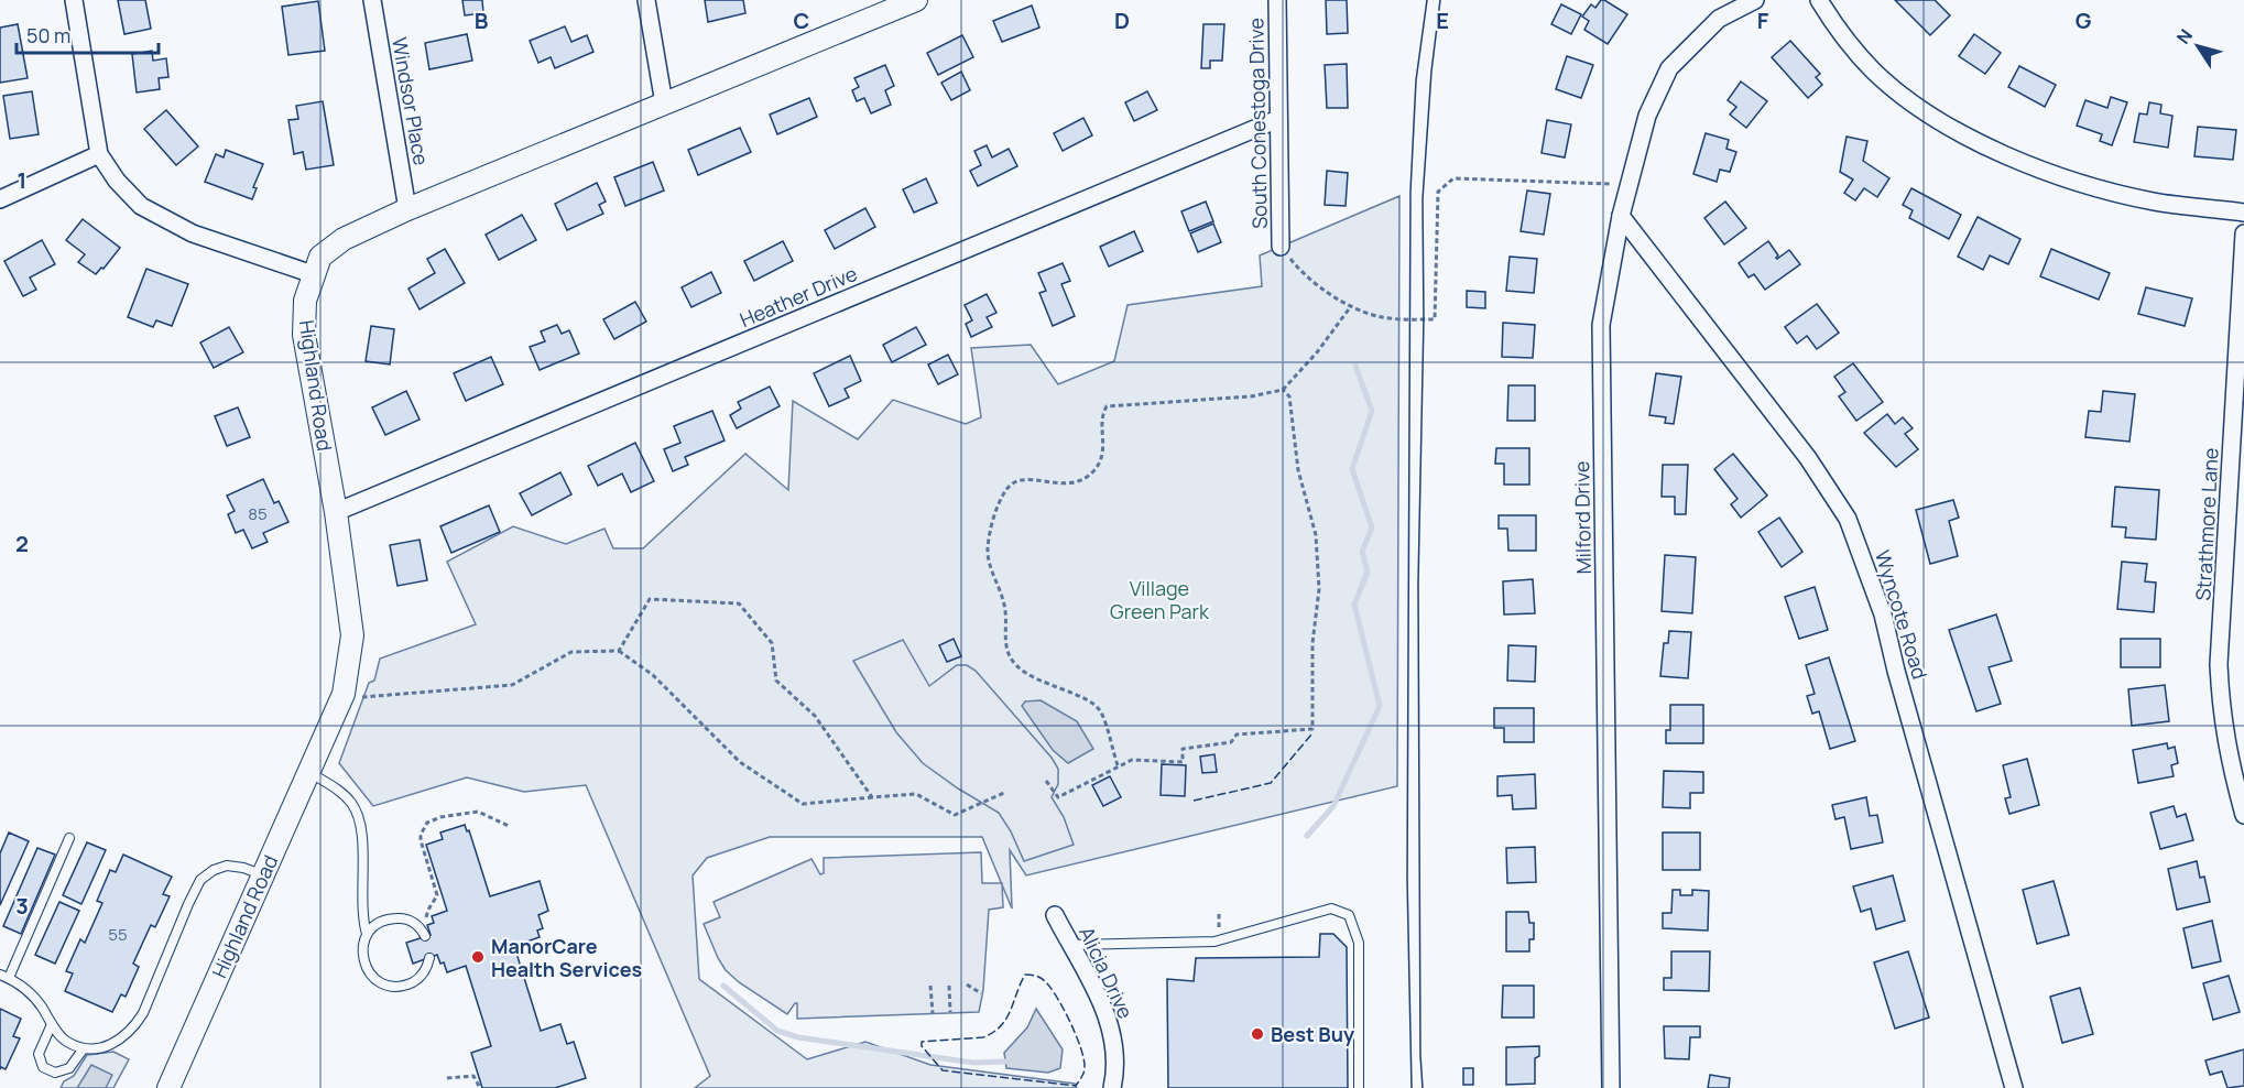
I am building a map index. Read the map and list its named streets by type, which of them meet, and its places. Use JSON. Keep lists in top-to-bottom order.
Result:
{
  "streets": {
    "street": [
      "Windsor Place",
      "South Conestoga Drive",
      "Heather Drive",
      "Highland Road",
      "Milford Drive",
      "Strathmore Lane",
      "Wyncote Road",
      "Alicia Drive"
    ]
  },
  "crossings": [
    ["Windsor Place", "Highland Road"],
    ["South Conestoga Drive", "Heather Drive"],
    ["Heather Drive", "Highland Road"],
    ["Milford Drive", "Wyncote Road"]
  ],
  "parks": ["Village Green Park"],
  "places": ["ManorCare Health Services", "Best Buy"],
  "house_numbers": ["85", "55"],
  "scale_bar": "50 m",
  "north": "top left",
  "grid": {
    "columns": [
      "B",
      "C",
      "D",
      "E",
      "F",
      "G"
    ],
    "rows": ["1", "2", "3"]
  }
}
